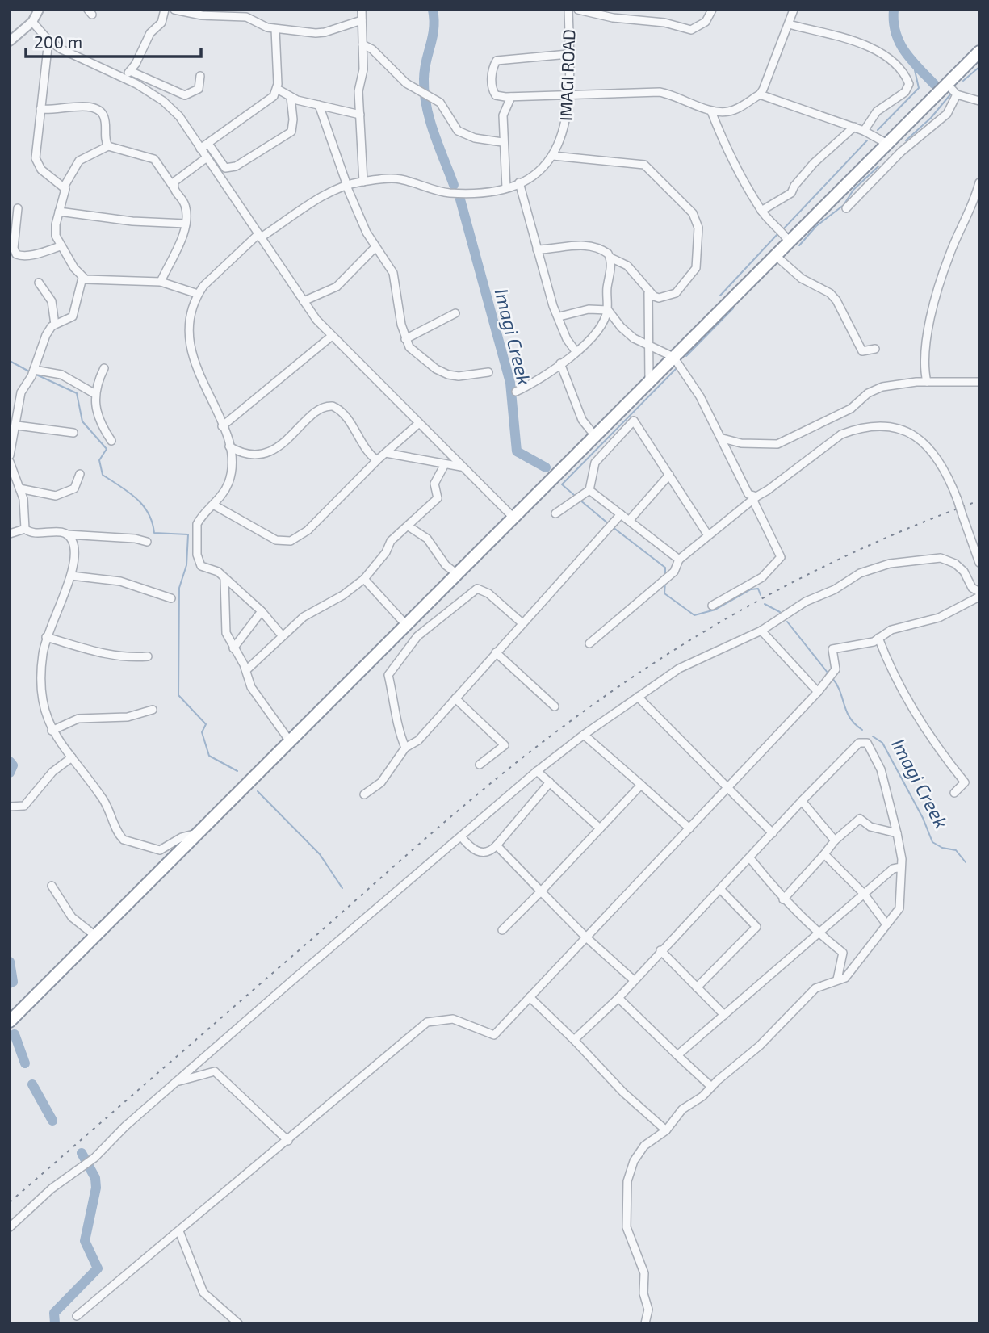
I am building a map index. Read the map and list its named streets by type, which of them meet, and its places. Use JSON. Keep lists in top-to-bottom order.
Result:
{
  "streets": {
    "street": ["IMAGI ROAD"]
  },
  "water": ["Imagi Creek"],
  "scale_bar": "200 m"
}
